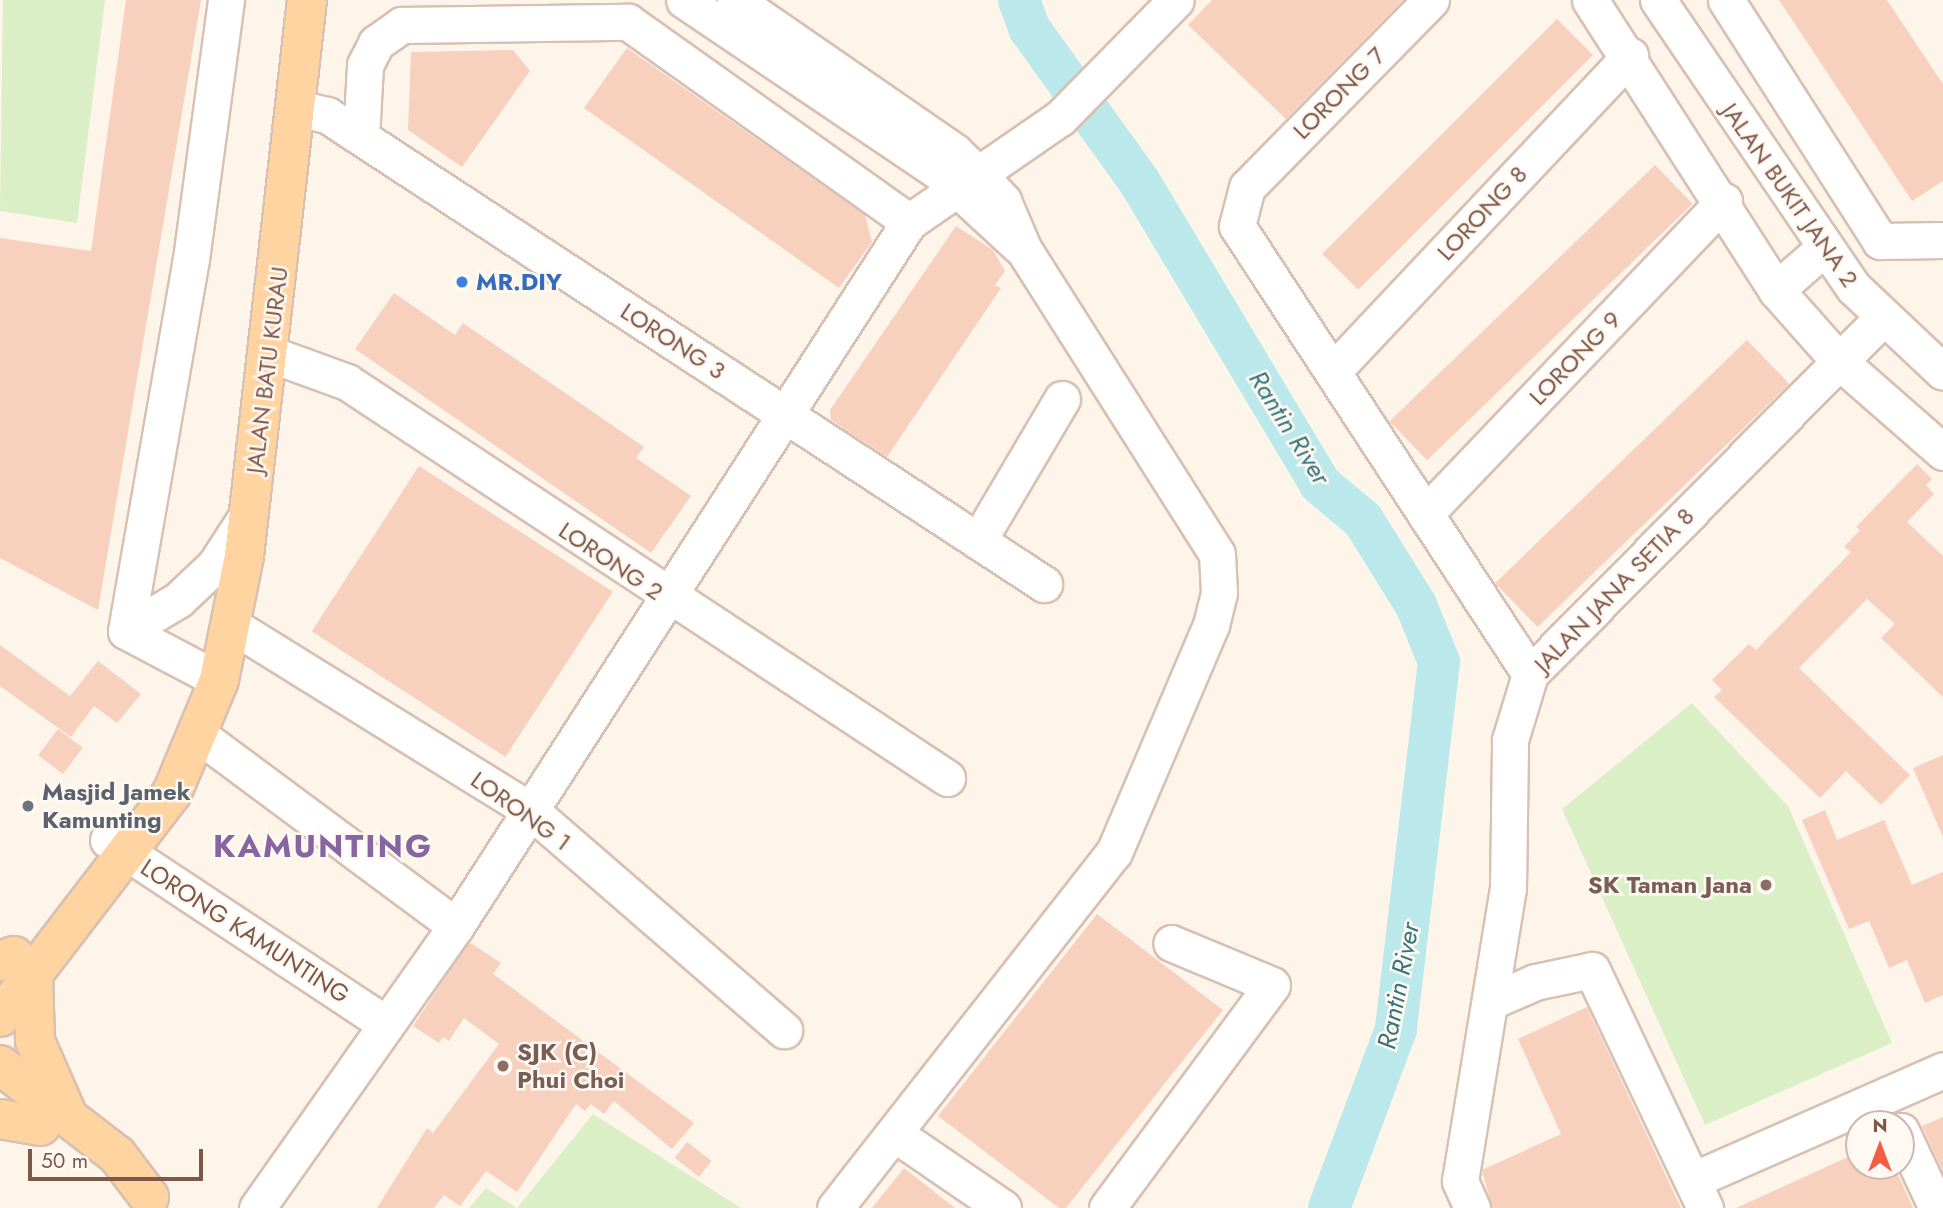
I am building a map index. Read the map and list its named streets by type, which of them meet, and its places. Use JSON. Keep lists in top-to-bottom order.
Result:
{
  "streets": {
    "main road": ["JALAN BATU KURAU"],
    "street": [
      "LORONG 7",
      "JALAN BUKIT JANA 2",
      "LORONG 8",
      "LORONG 3",
      "LORONG 9",
      "LORONG 2",
      "JALAN JANA SETIA 8",
      "LORONG 1",
      "LORONG KAMUNTING"
    ]
  },
  "crossings": [
    ["LORONG 7", "LORONG 8"],
    ["JALAN BUKIT JANA 2", "JALAN JANA SETIA 8"],
    ["LORONG 3", "JALAN BATU KURAU"],
    ["JALAN BATU KURAU", "LORONG 2"],
    ["JALAN BATU KURAU", "LORONG 1"],
    ["JALAN BATU KURAU", "LORONG KAMUNTING"]
  ],
  "districts": ["KAMUNTING"],
  "water": ["Rantin River"],
  "places": [
    "MR.DIY",
    "Masjid Jamek Kamunting",
    "SK Taman Jana",
    "SJK (C) Phui Choi"
  ],
  "scale_bar": "50 m",
  "north": "top"
}
